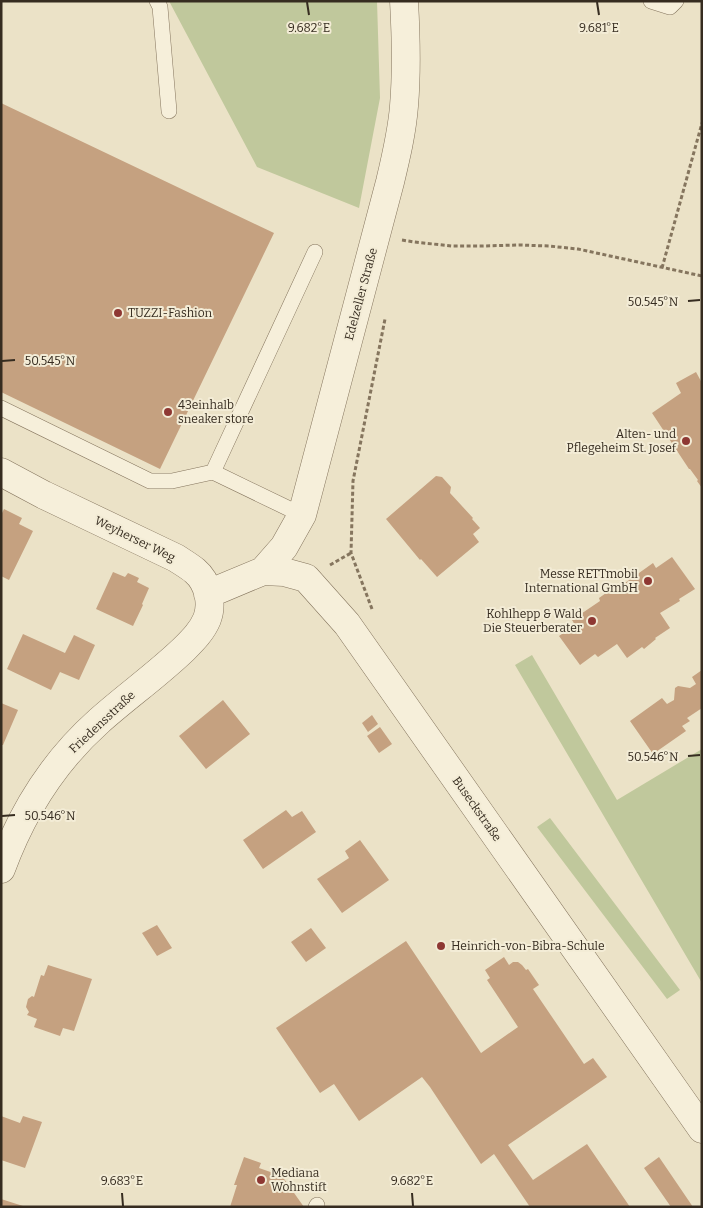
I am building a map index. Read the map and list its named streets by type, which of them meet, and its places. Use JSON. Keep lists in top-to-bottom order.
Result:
{
  "streets": {
    "street": [
      "Edelzeller Straße",
      "Weyherser Weg",
      "Friedensstraße",
      "Buseckstraße"
    ]
  },
  "crossings": [
    ["Edelzeller Straße", "Buseckstraße"],
    ["Weyherser Weg", "Friedensstraße"],
    ["Weyherser Weg", "Buseckstraße"],
    ["Friedensstraße", "Buseckstraße"]
  ],
  "places": [
    "TUZZI-Fashion",
    "43einhalb sneaker store",
    "Alten- und Pflegeheim St. Josef",
    "Messe RETTmobil International GmbH",
    "Kohlhepp & Wald Die Steuerberater",
    "Heinrich-von-Bibra-Schule",
    "Mediana Wohnstift"
  ],
  "coordinates": [
    "9.682°E",
    "9.681°E",
    "50.545°N",
    "50.546°N",
    "9.683°E"
  ]
}
